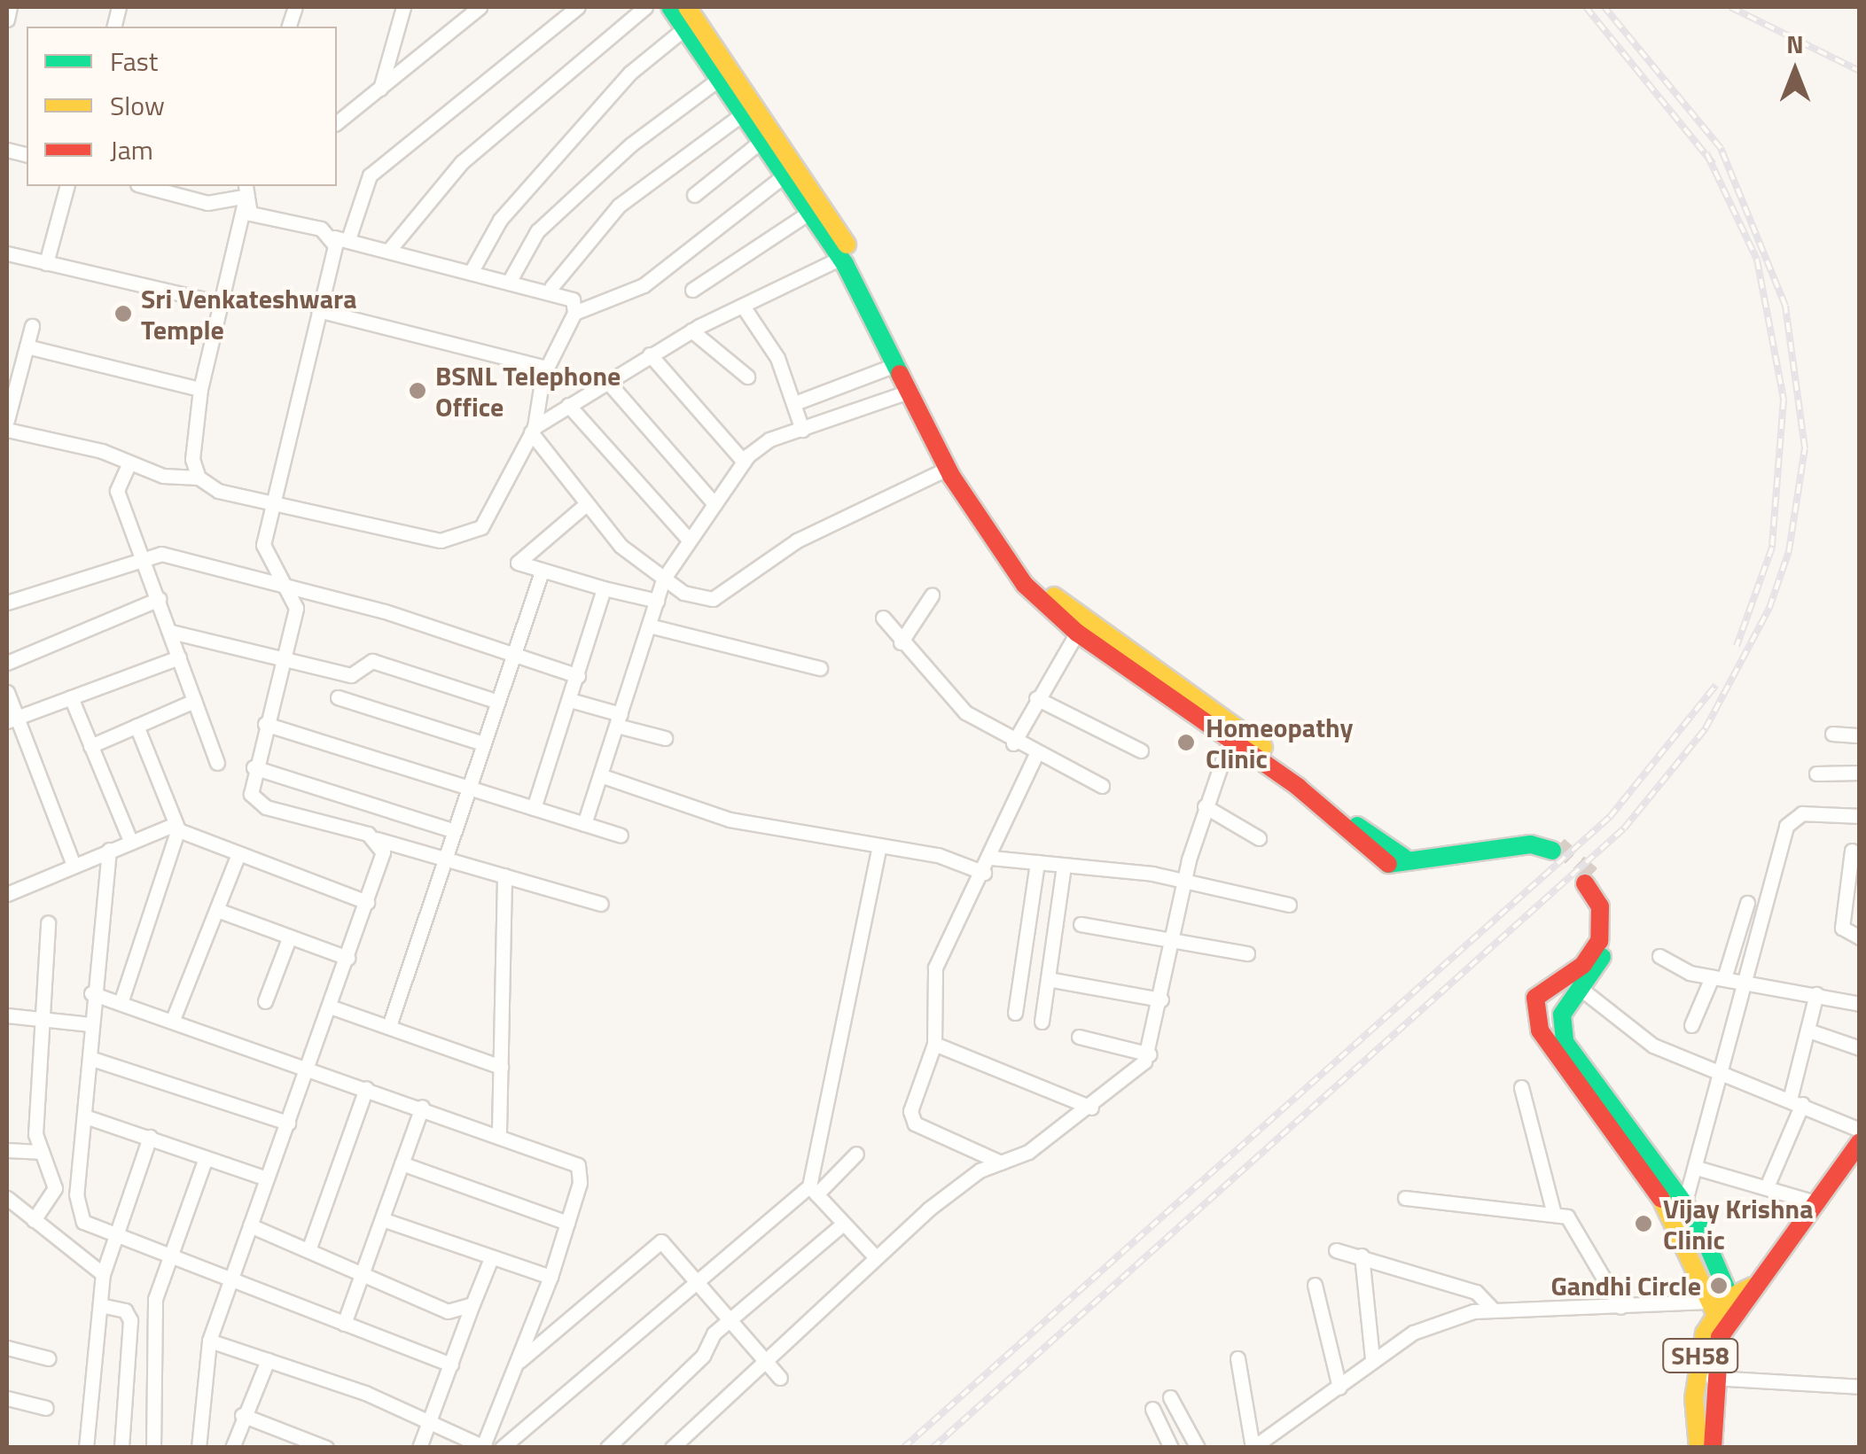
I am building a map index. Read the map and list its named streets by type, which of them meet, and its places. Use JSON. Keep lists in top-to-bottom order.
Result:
{
  "streets": {
    "main road": ["SH58"]
  },
  "places": [
    "Sri Venkateshwara Temple",
    "BSNL Telephone Office",
    "Homeopathy Clinic",
    "Vijay Krishna Clinic",
    "Gandhi Circle"
  ],
  "legend": ["Fast", "Slow", "Jam"],
  "north": "top"
}
